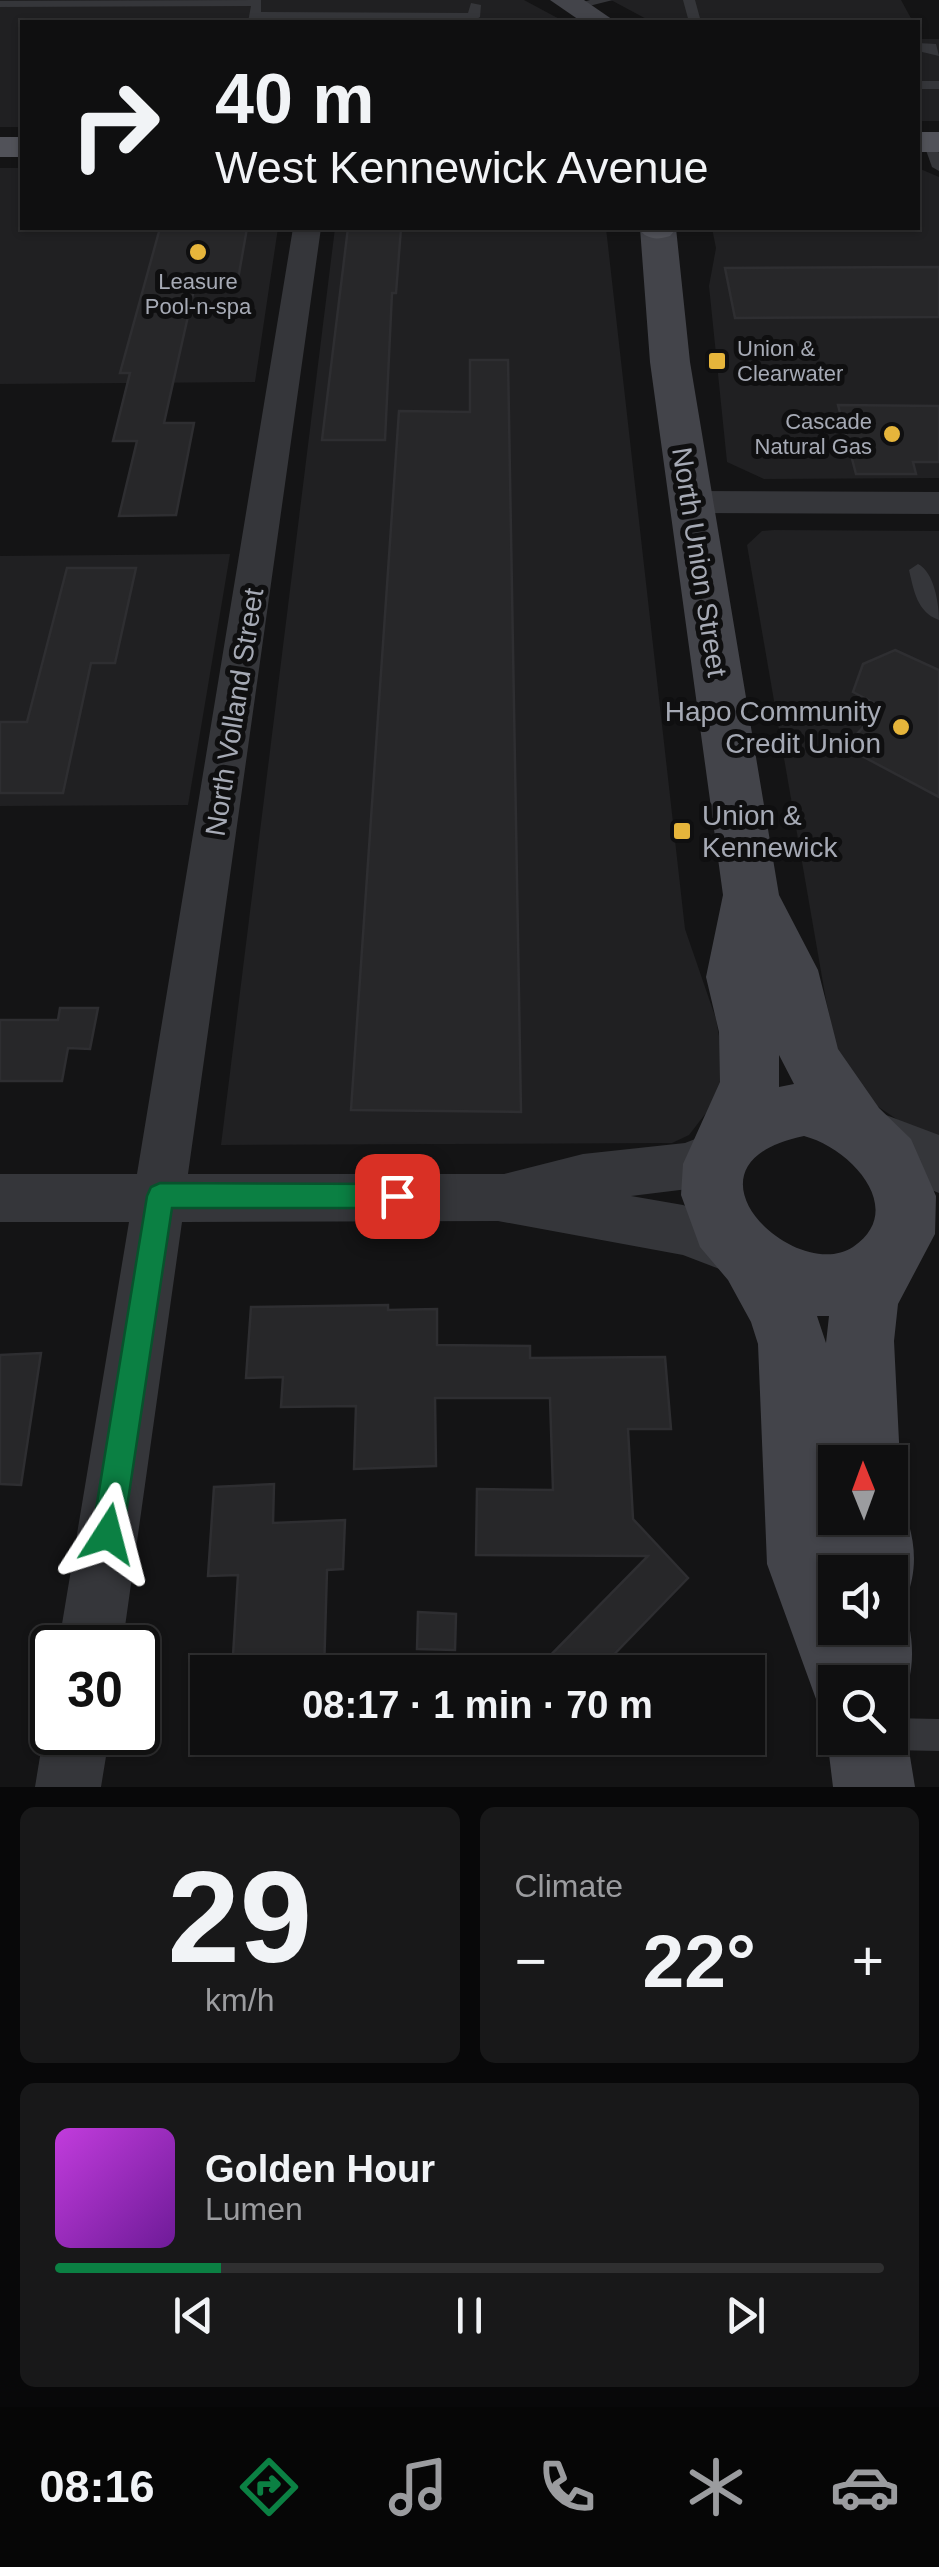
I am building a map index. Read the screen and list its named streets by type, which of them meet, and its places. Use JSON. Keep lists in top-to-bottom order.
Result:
{
  "streets": {
    "main road": ["North Union Street"],
    "street": ["North Volland Street"]
  },
  "places": {
    "other": ["Leasure Pool-n-spa", "Cascade Natural Gas", "Hapo Community Credit Union"],
    "transit": ["Union & Clearwater", "Union & Kennewick"]
  },
  "north": "top",
  "page": {
    "turn": ["40 m", "West Kennewick Avenue"],
    "limit": "30",
    "trip": "08:17 · 1 min · 70 m",
    "tile": [
      ["29", "km/h"],
      "Climate"
    ],
    "heat": ["−", "22°", "+"],
    "song": ["Golden Hour", "Lumen"],
    "tabs": "08:16"
  }
}
